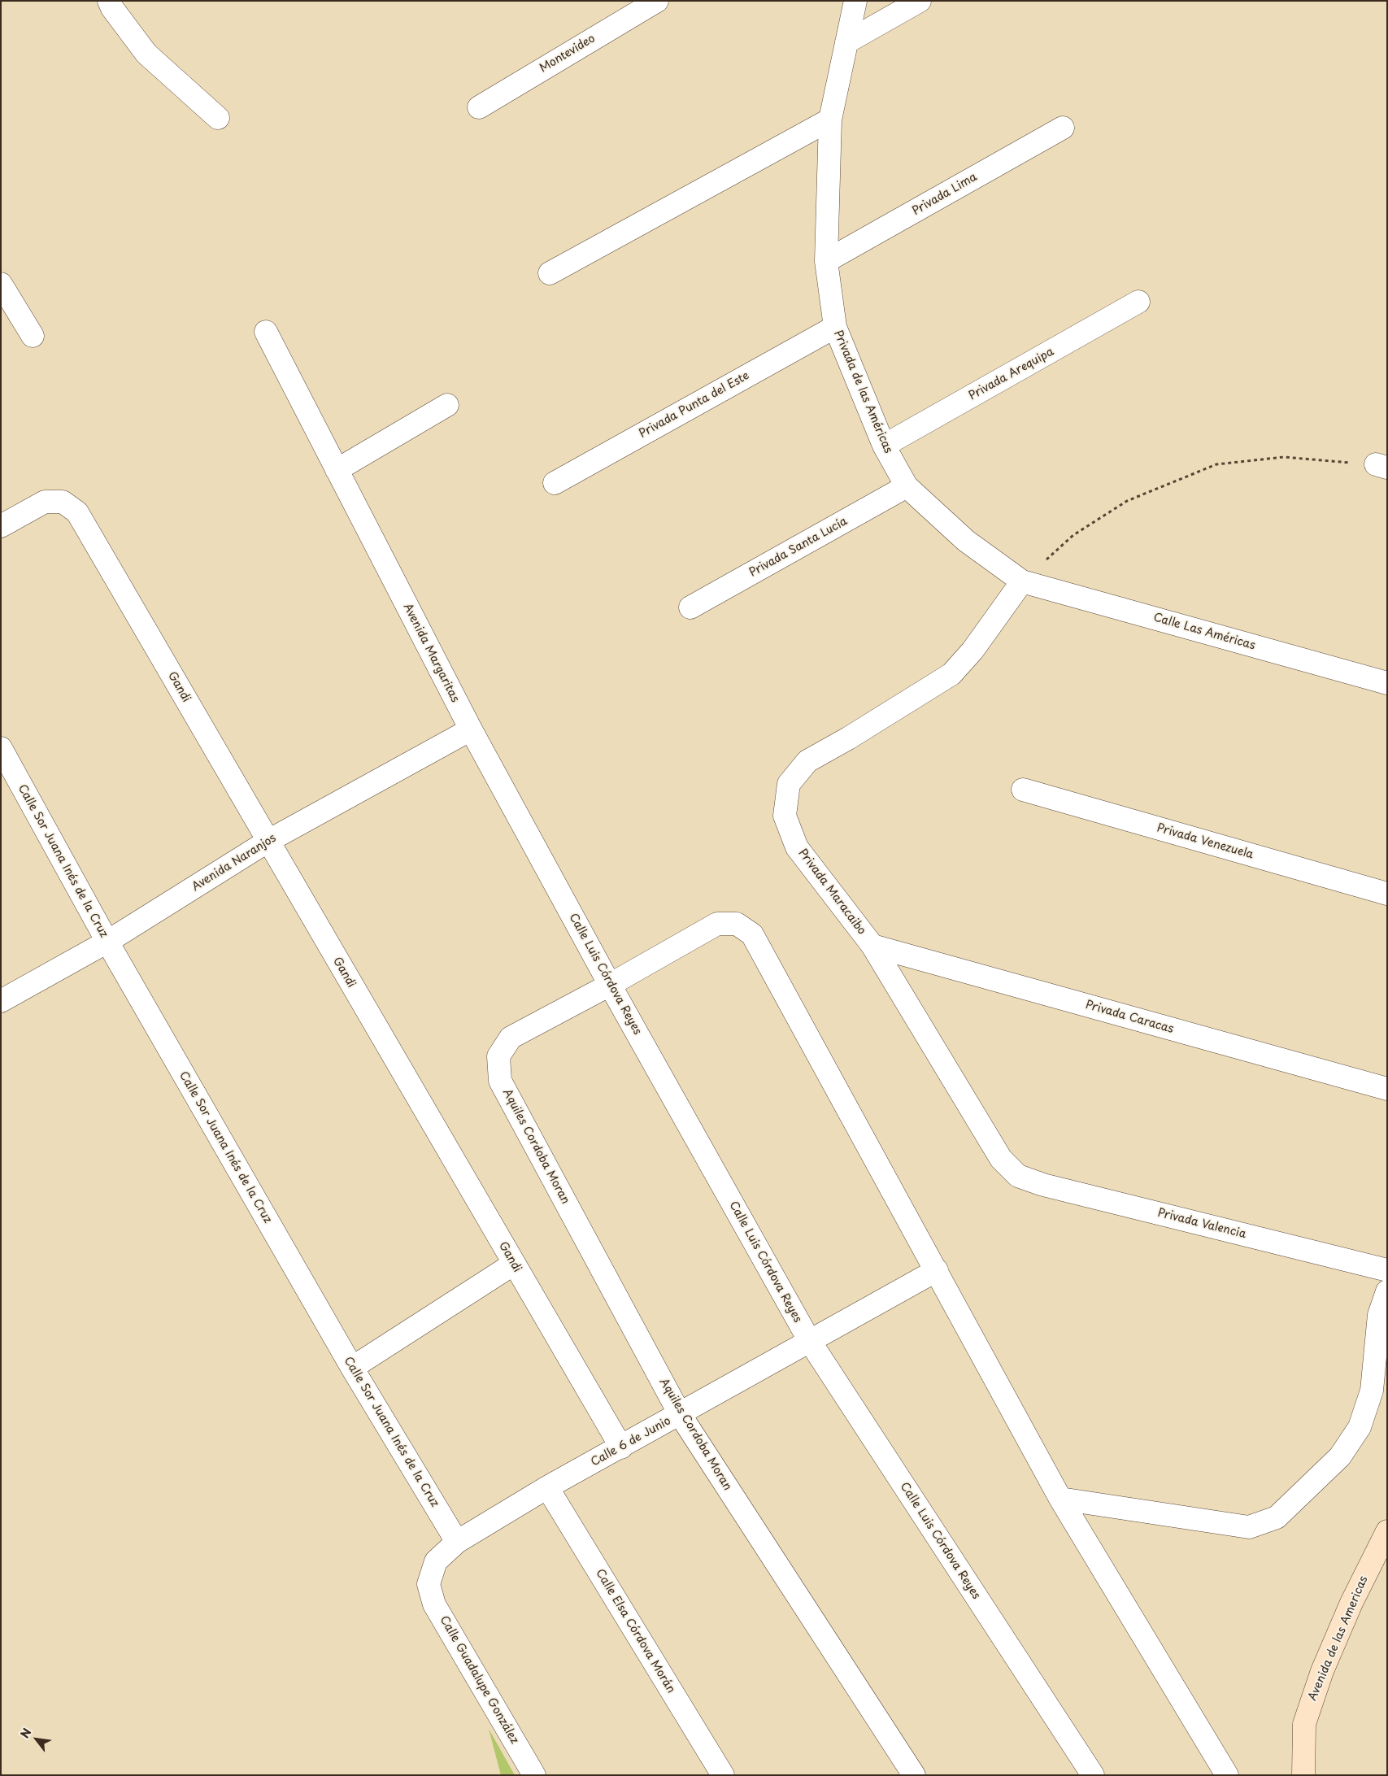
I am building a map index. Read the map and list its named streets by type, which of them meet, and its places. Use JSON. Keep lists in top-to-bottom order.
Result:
{
  "streets": {
    "street": [
      "Montevideo",
      "Privada Lima",
      "Privada Arequipa",
      "Privada de las Américas",
      "Privada Punta del Este",
      "Privada Santa Lucía",
      "Calle Las Américas",
      "Avenida Margaritas",
      "Gandi",
      "Privada Venezuela",
      "Calle Sor Juana Inés de la Cruz",
      "Avenida Naranjos",
      "Privada Maracaibo",
      "Calle Luis Córdova Reyes",
      "Privada Caracas",
      "Aquiles Cordoba Moran",
      "Privada Valencia",
      "Calle 6 de Junio",
      "Calle Elsa Córdova Morán",
      "Avenida de las Americas",
      "Calle Guadalupe González"
    ]
  },
  "crossings": [
    ["Privada Lima", "Privada de las Américas"],
    ["Privada Arequipa", "Privada de las Américas"],
    ["Privada de las Américas", "Privada Punta del Este"],
    ["Privada de las Américas", "Privada Santa Lucía"],
    ["Privada de las Américas", "Calle Las Américas"],
    ["Privada de las Américas", "Privada Maracaibo"],
    ["Calle Las Américas", "Privada Maracaibo"],
    ["Avenida Margaritas", "Avenida Naranjos"],
    ["Avenida Margaritas", "Calle Luis Córdova Reyes"],
    ["Gandi", "Avenida Naranjos"],
    ["Gandi", "Calle 6 de Junio"],
    ["Calle Sor Juana Inés de la Cruz", "Avenida Naranjos"],
    ["Calle Sor Juana Inés de la Cruz", "Calle 6 de Junio"],
    ["Avenida Naranjos", "Calle Luis Córdova Reyes"],
    ["Privada Maracaibo", "Privada Caracas"],
    ["Privada Maracaibo", "Privada Valencia"],
    ["Calle Luis Córdova Reyes", "Aquiles Cordoba Moran"],
    ["Calle Luis Córdova Reyes", "Calle 6 de Junio"],
    ["Aquiles Cordoba Moran", "Calle 6 de Junio"],
    ["Calle 6 de Junio", "Calle Elsa Córdova Morán"],
    ["Calle 6 de Junio", "Calle Guadalupe González"]
  ],
  "north": "top left"
}
